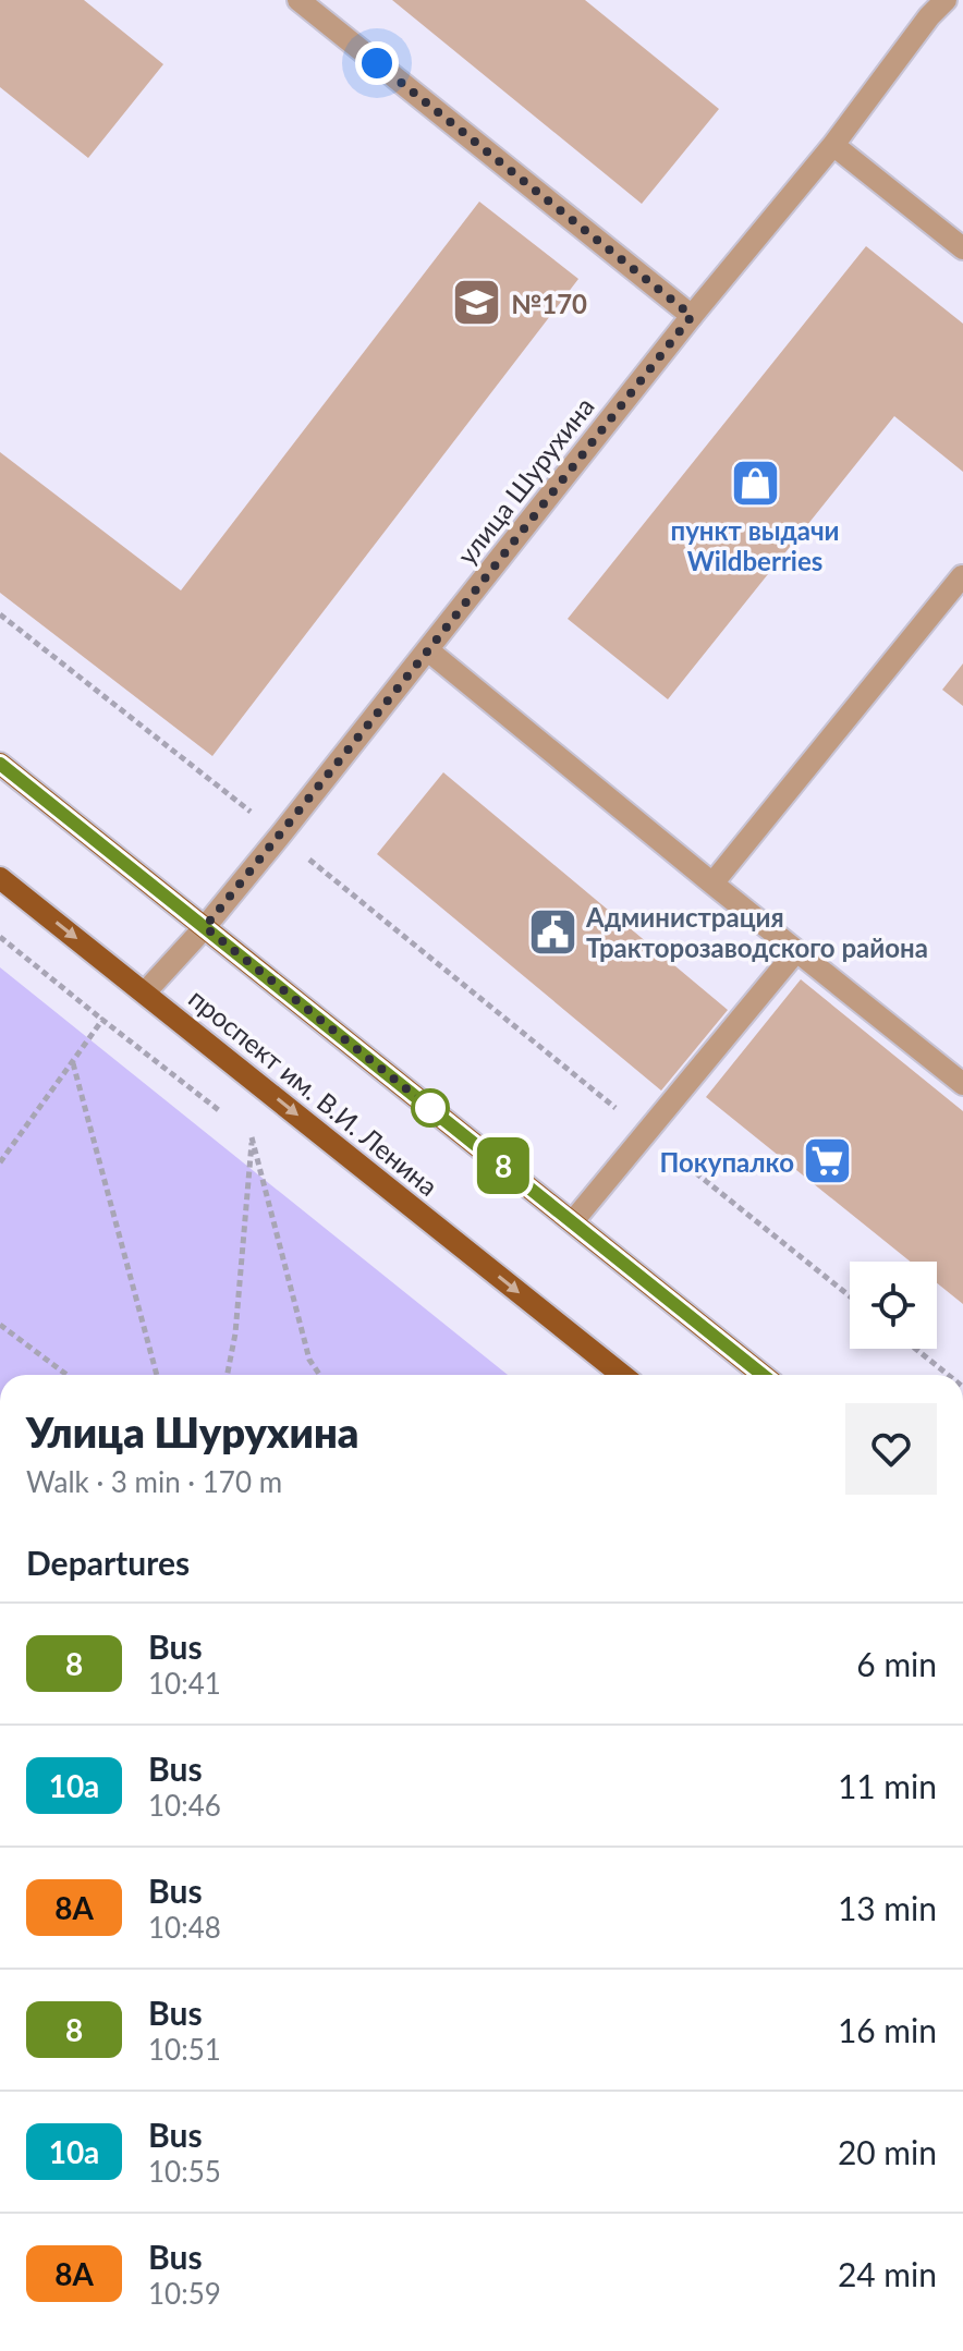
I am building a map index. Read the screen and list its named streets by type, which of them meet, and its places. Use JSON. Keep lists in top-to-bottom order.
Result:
{
  "streets": {
    "main road": ["проспект им. В.И. Ленина"],
    "street": ["улица Шурухина"]
  },
  "crossings": [
    ["улица Шурухина", "проспект им. В.И. Ленина"]
  ],
  "places": {
    "school or university": ["№170"],
    "shop": ["пункт выдачи Wildberries"],
    "public building": ["Администрация Тракторозаводского района"],
    "supermarket": ["Покупалко"]
  },
  "lines": ["bus line 8"],
  "page": {
    "on_map": "8",
    "heading": [
      ["Улица Шурухина", "Walk · 3 min · 170 m"],
      "Departures"
    ],
    "list": [
      {
        "mark": "8",
        "name": "Bus",
        "note": "10:41",
        "value": "6 min"
      },
      {
        "mark": "10а",
        "name": "Bus",
        "note": "10:46",
        "value": "11 min"
      },
      {
        "mark": "8А",
        "name": "Bus",
        "note": "10:48",
        "value": "13 min"
      },
      {
        "mark": "8",
        "name": "Bus",
        "note": "10:51",
        "value": "16 min"
      },
      {
        "mark": "10а",
        "name": "Bus",
        "note": "10:55",
        "value": "20 min"
      },
      {
        "mark": "8А",
        "name": "Bus",
        "note": "10:59",
        "value": "24 min"
      }
    ]
  }
}
